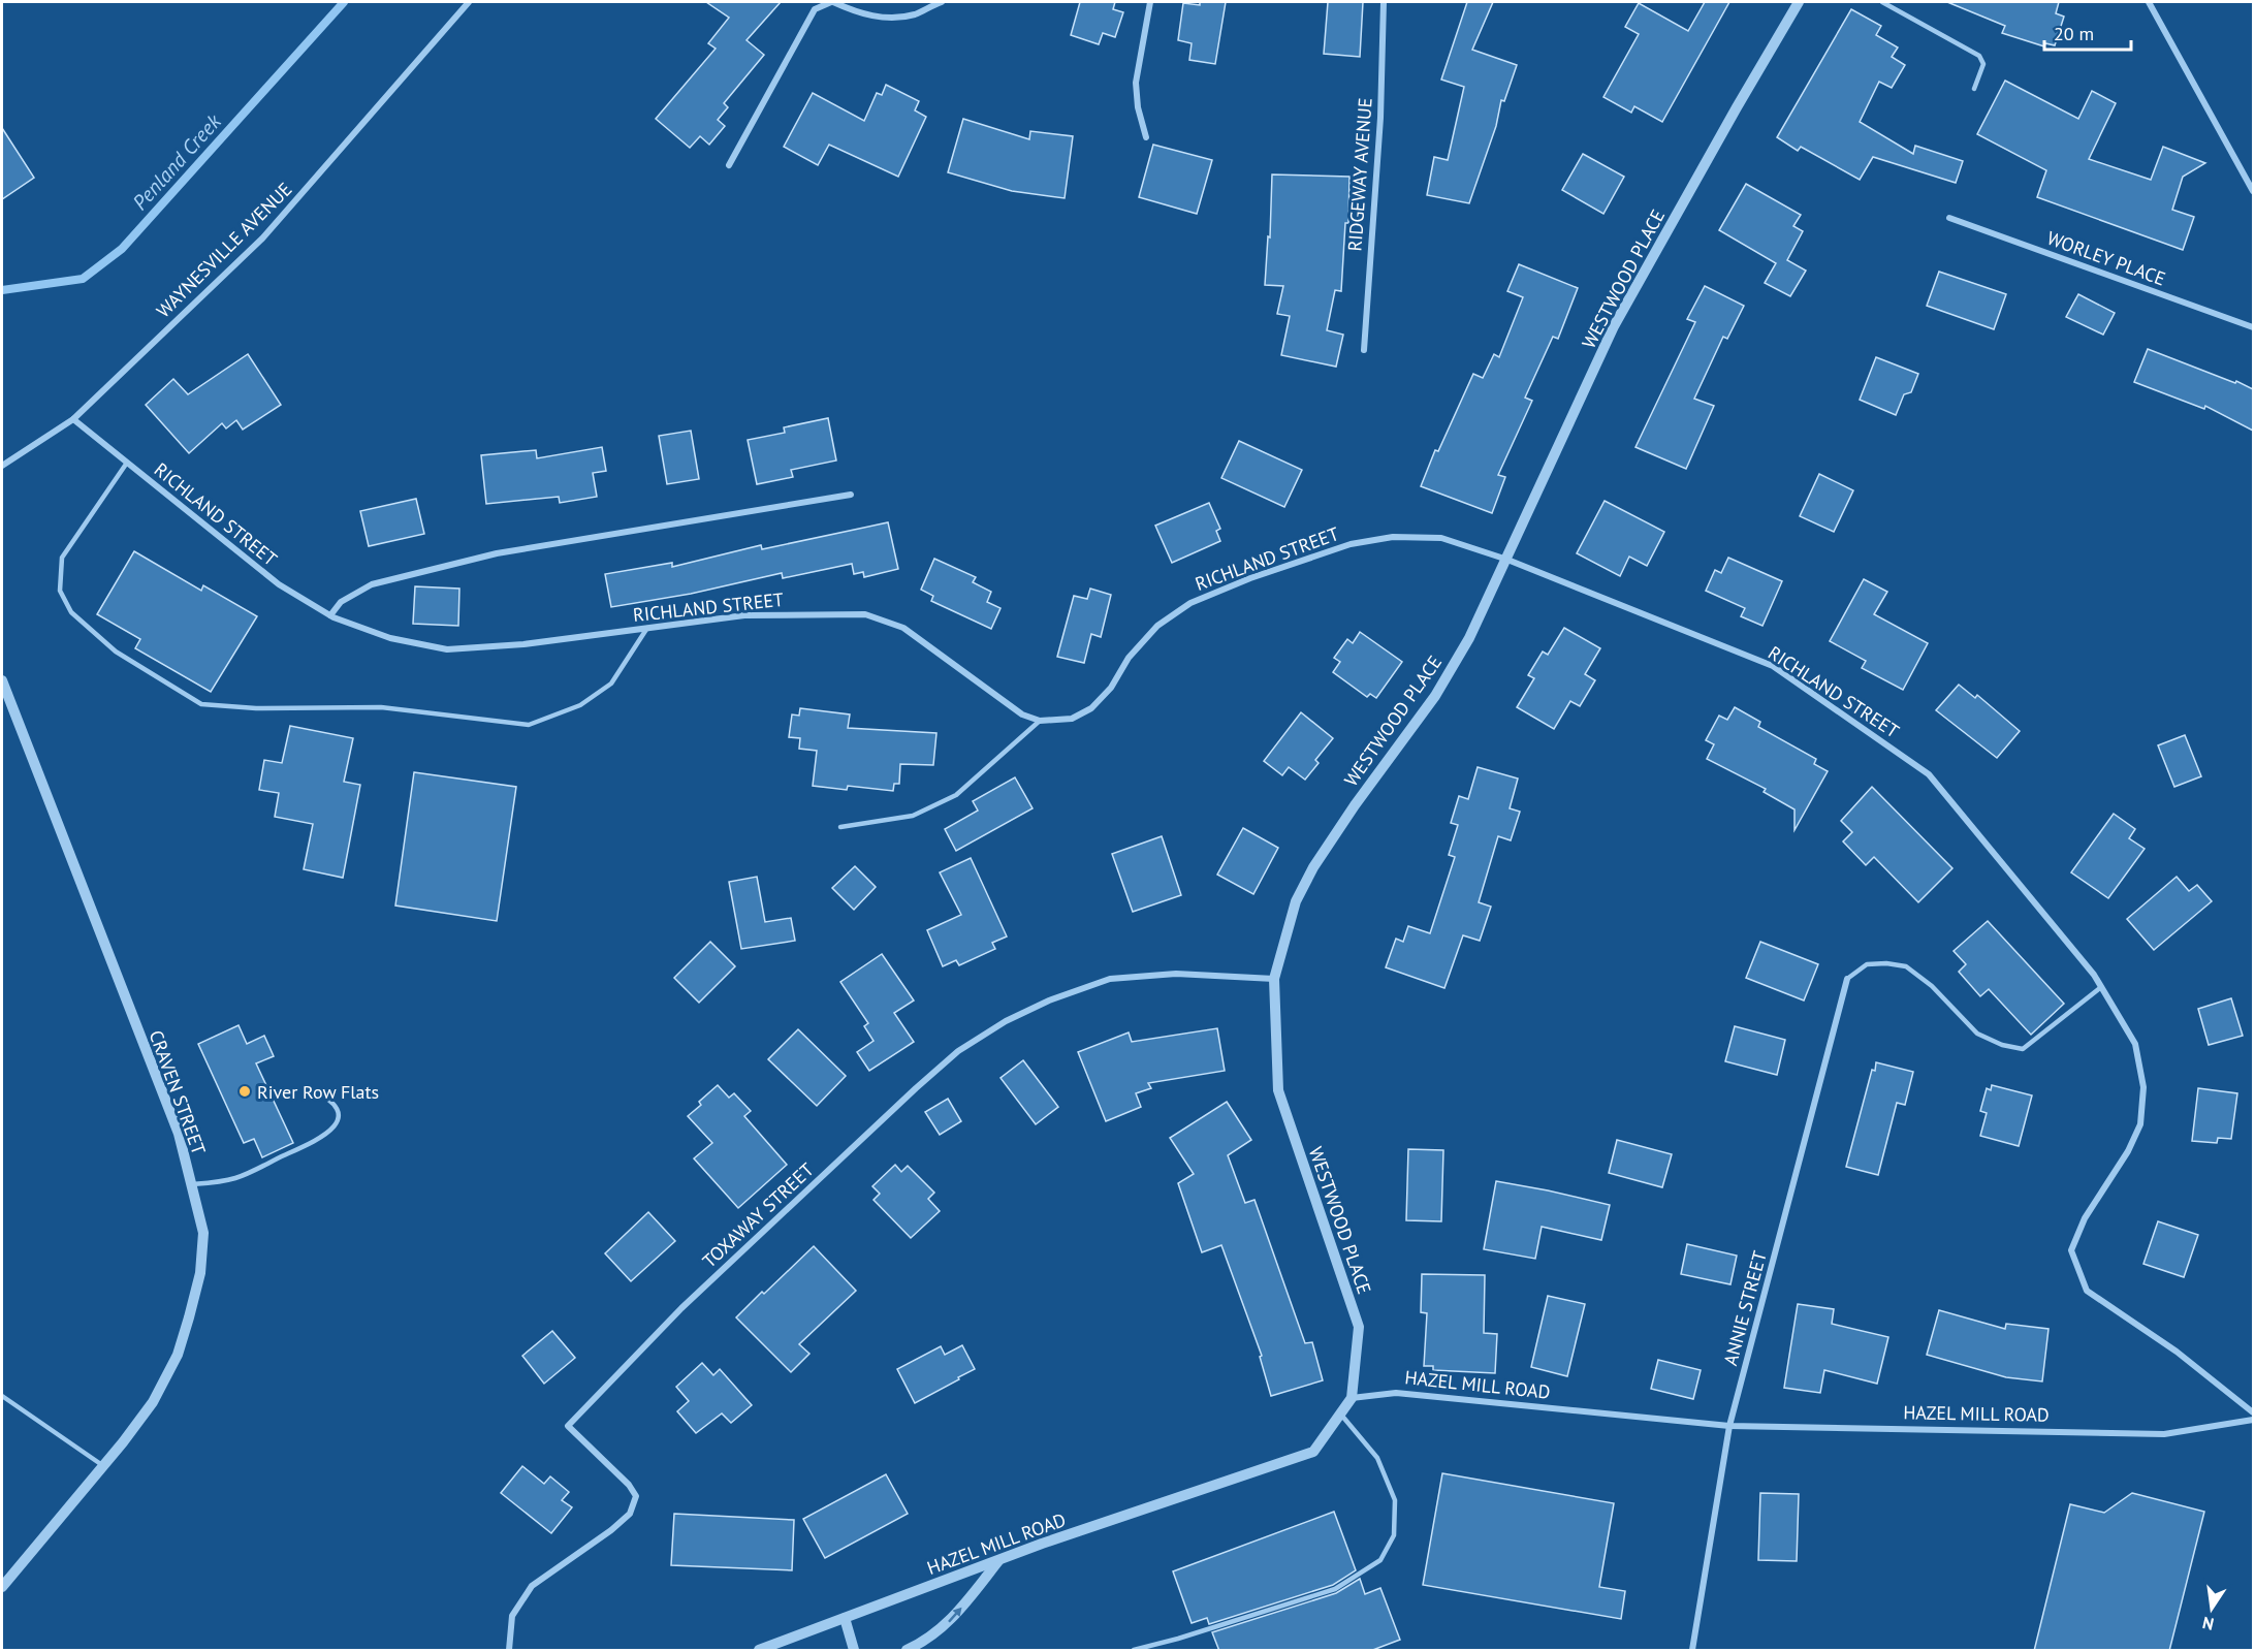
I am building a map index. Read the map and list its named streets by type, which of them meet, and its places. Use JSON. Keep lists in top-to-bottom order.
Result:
{
  "streets": {
    "street": [
      "RIDGEWAY AVENUE",
      "WAYNESVILLE AVENUE",
      "WORLEY PLACE",
      "WESTWOOD PLACE",
      "RICHLAND STREET",
      "CRAVEN STREET",
      "TOXAWAY STREET",
      "ANNIE STREET",
      "HAZEL MILL ROAD"
    ]
  },
  "crossings": [
    ["WAYNESVILLE AVENUE", "RICHLAND STREET"],
    ["WESTWOOD PLACE", "RICHLAND STREET"],
    ["WESTWOOD PLACE", "TOXAWAY STREET"],
    ["WESTWOOD PLACE", "HAZEL MILL ROAD"],
    ["ANNIE STREET", "HAZEL MILL ROAD"]
  ],
  "water": ["Penland Creek"],
  "places": ["River Row Flats"],
  "scale_bar": "20 m",
  "north": "bottom"
}
